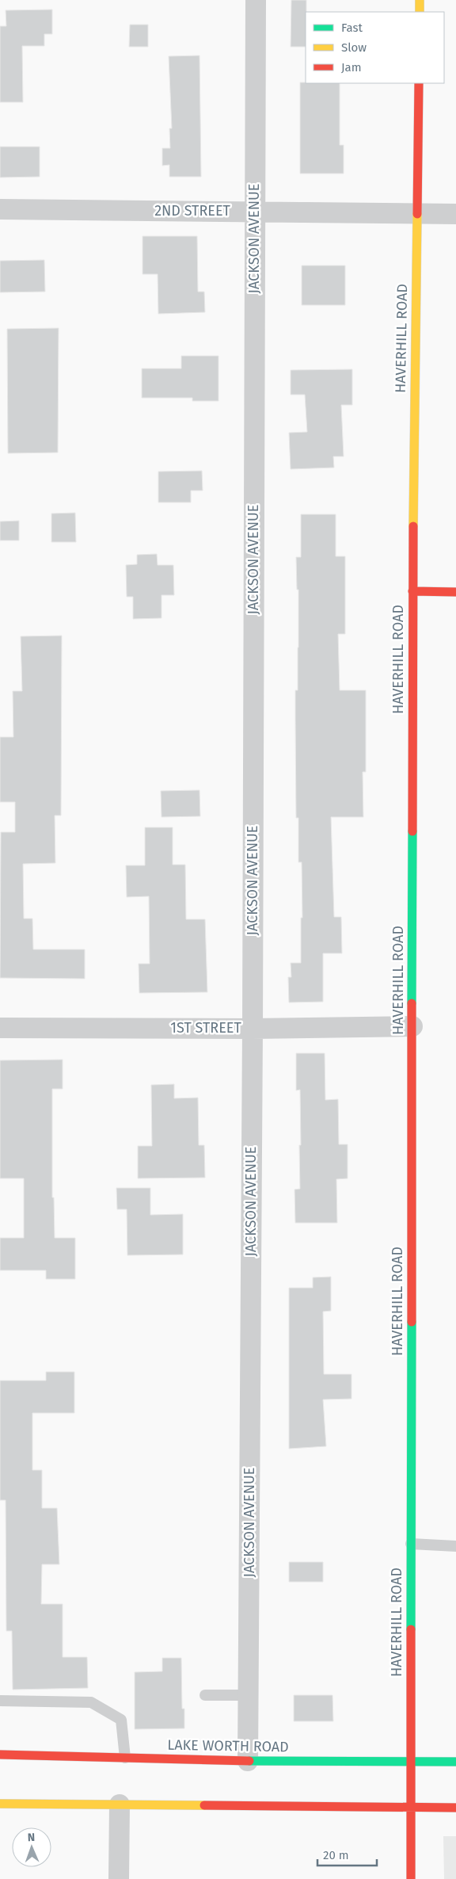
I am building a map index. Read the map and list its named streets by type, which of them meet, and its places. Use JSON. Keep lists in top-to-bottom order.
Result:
{
  "streets": {
    "street": [
      "2ND STREET",
      "JACKSON AVENUE",
      "HAVERHILL ROAD",
      "1ST STREET",
      "LAKE WORTH ROAD"
    ]
  },
  "crossings": [
    ["2ND STREET", "JACKSON AVENUE"],
    ["2ND STREET", "HAVERHILL ROAD"],
    ["JACKSON AVENUE", "1ST STREET"],
    ["JACKSON AVENUE", "LAKE WORTH ROAD"],
    ["HAVERHILL ROAD", "1ST STREET"],
    ["HAVERHILL ROAD", "LAKE WORTH ROAD"]
  ],
  "legend": ["Fast", "Slow", "Jam"],
  "scale_bar": "20 m",
  "north": "top"
}
